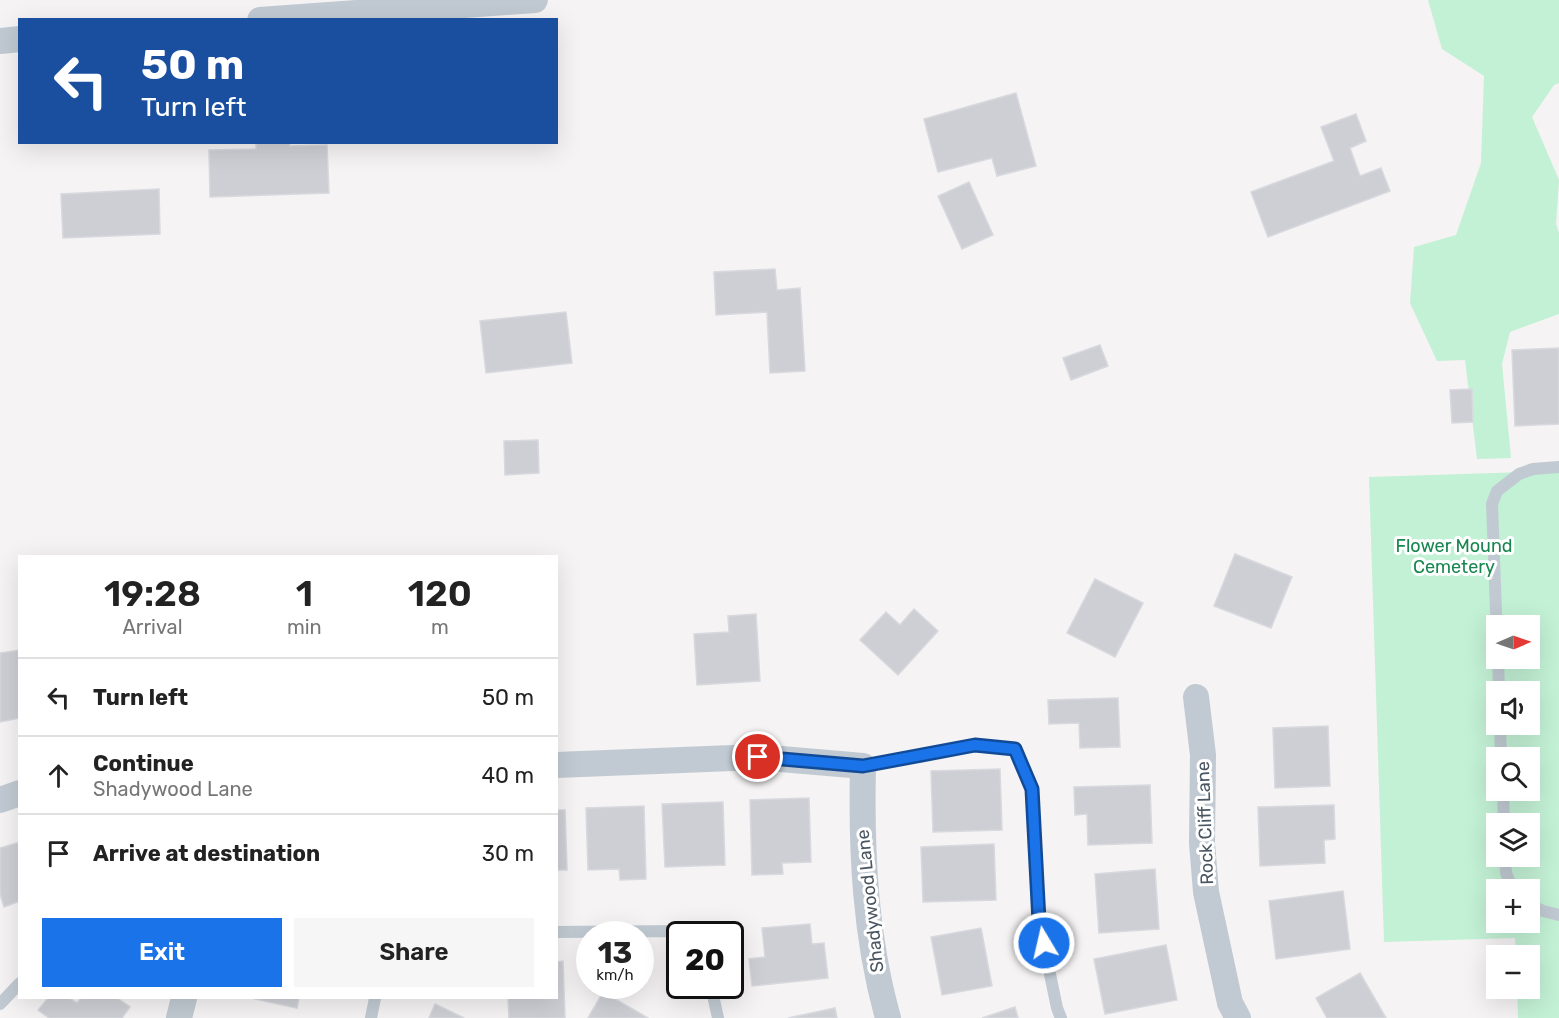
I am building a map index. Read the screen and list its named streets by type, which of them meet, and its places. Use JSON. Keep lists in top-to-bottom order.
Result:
{
  "streets": {
    "street": ["Rock Cliff Lane", "Shadywood Lane"]
  },
  "parks": ["Flower Mound Cemetery"],
  "north": "right",
  "page": {
    "turn": ["50 m", "Turn left"],
    "eta": [
      "19:28",
      "Arrival",
      "1",
      "min",
      "120",
      "m"
    ],
    "map_buttons": ["+", "−"],
    "list": [
      {
        "name": "Turn left",
        "value": "50 m"
      },
      {
        "name": "Continue",
        "note": "Shadywood Lane",
        "value": "40 m"
      },
      {
        "name": "Arrive at destination",
        "value": "30 m"
      }
    ],
    "buttons": ["Exit", "Share"],
    "speed": "13 km/h",
    "limit": "20"
  }
}
